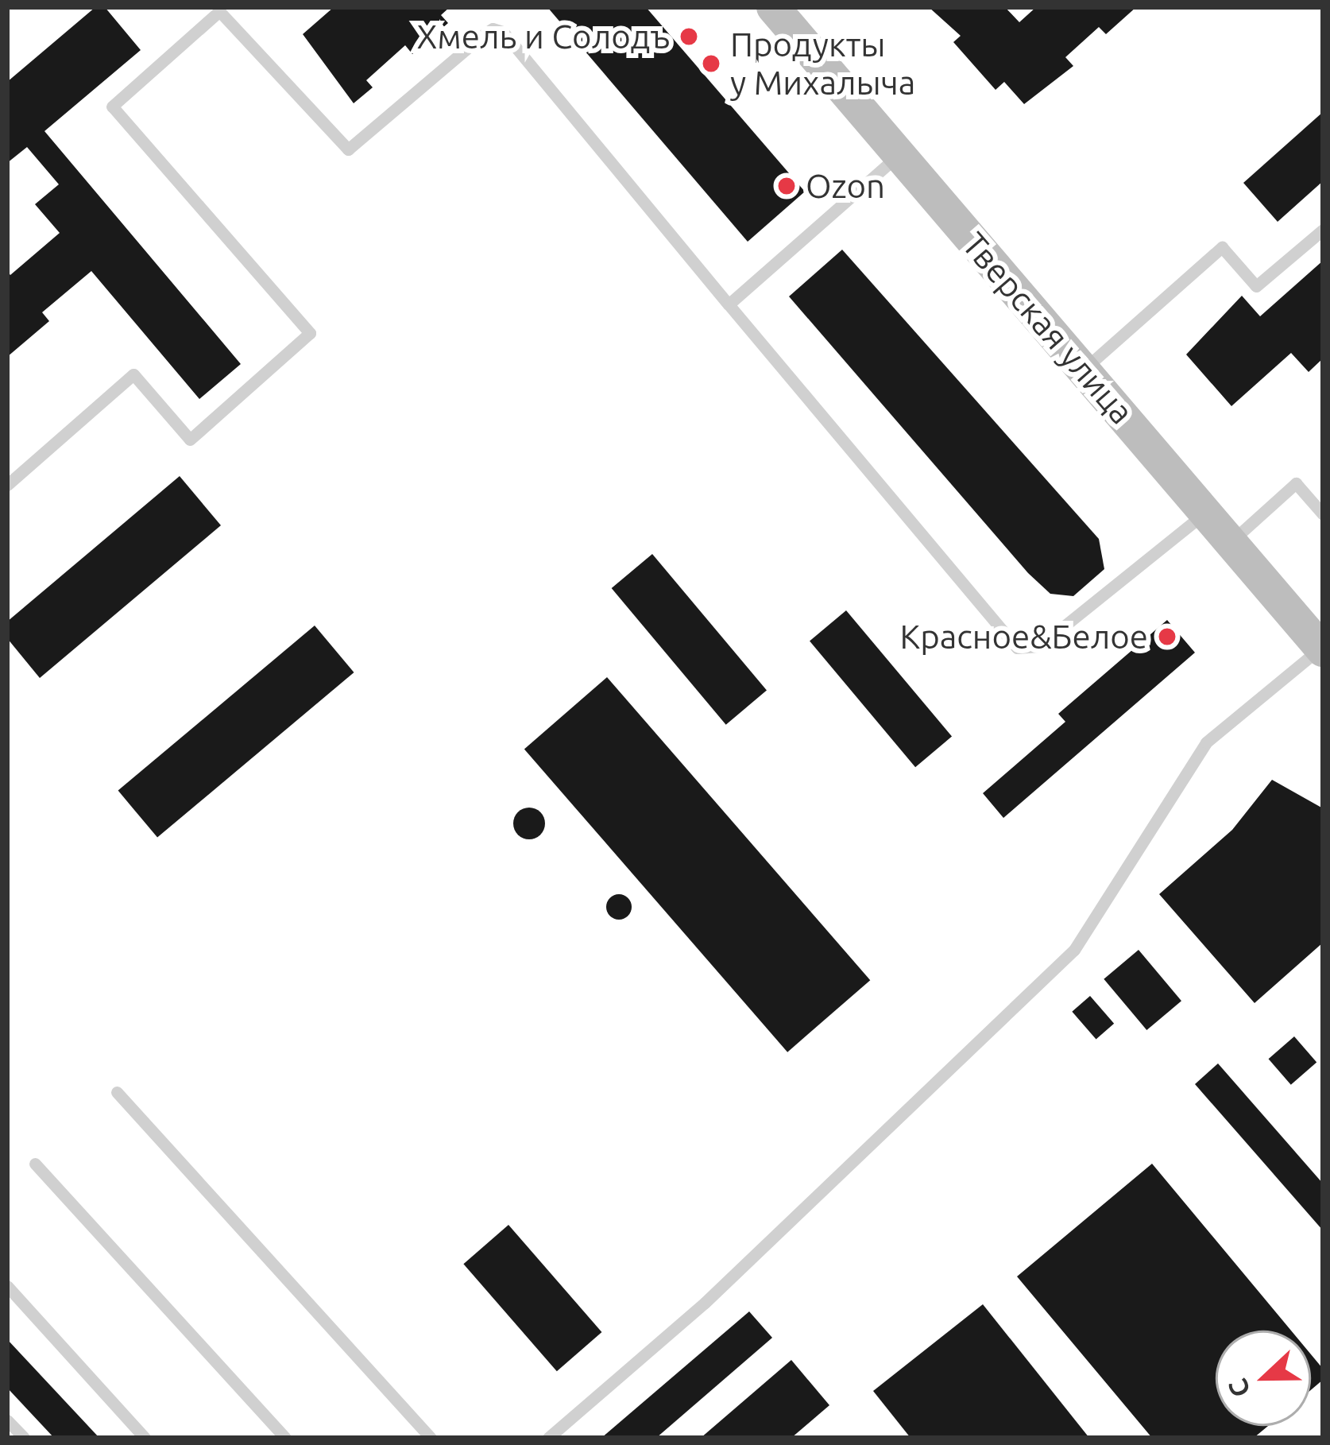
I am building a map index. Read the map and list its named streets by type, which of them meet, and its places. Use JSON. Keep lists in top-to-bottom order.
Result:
{
  "streets": {
    "main road": ["Тверская улица"]
  },
  "places": [
    "Хмель и Солодъ",
    "Продукты у Михалыча",
    "Ozon",
    "Красное&Белое"
  ],
  "north": "left"
}
